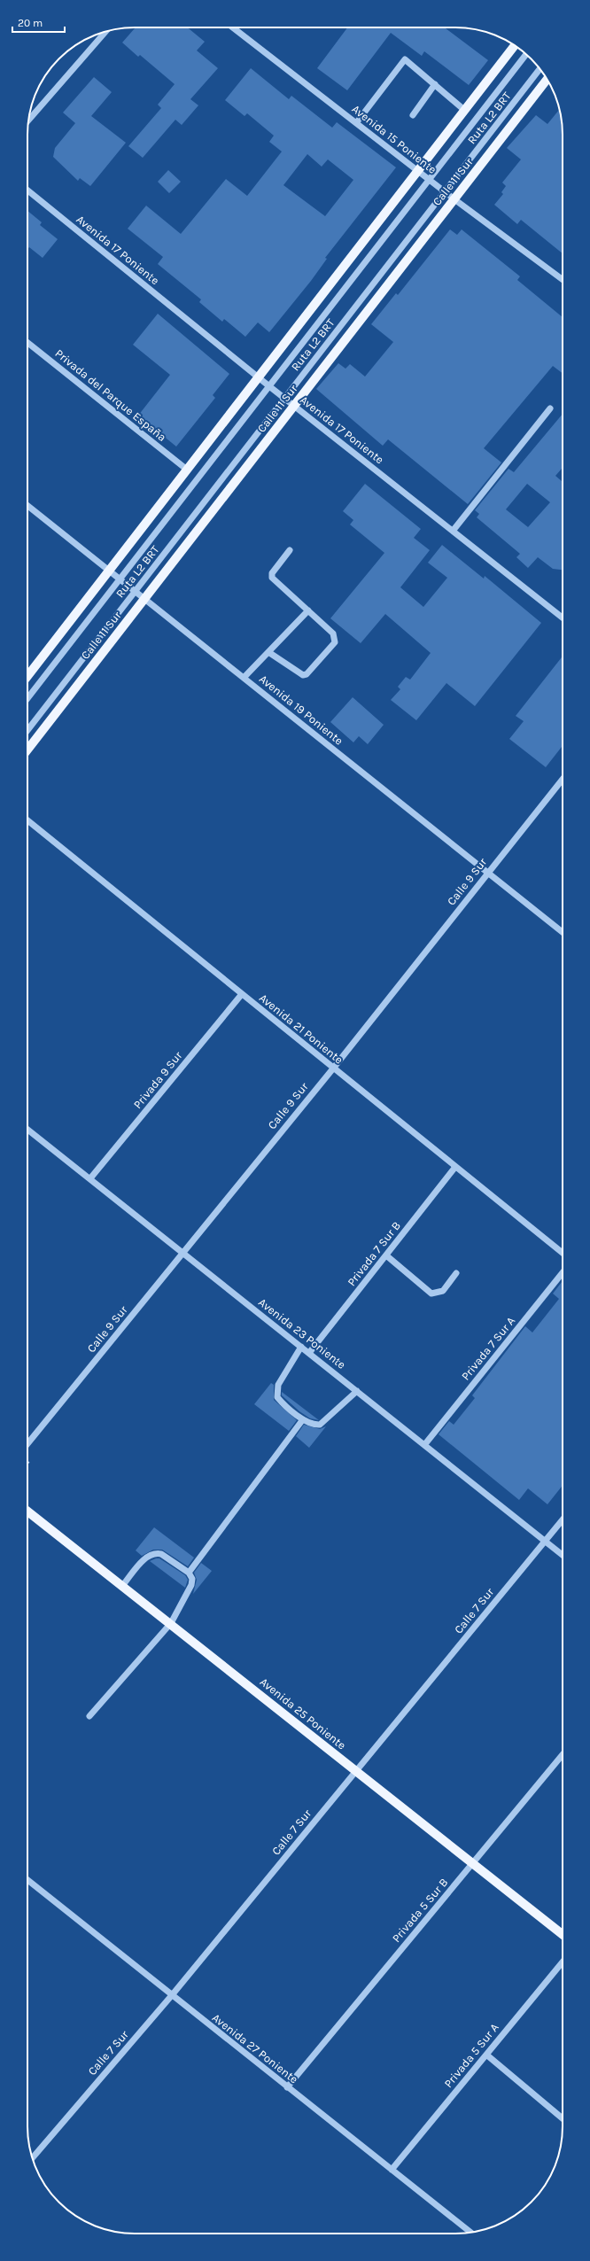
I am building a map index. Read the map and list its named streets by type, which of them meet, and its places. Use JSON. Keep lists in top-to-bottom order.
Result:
{
  "streets": {
    "main road": ["Calle 11 Sur", "Avenida 25 Poniente"],
    "street": [
      "Ruta L2 BRT",
      "Avenida 15 Poniente",
      "Avenida 17 Poniente",
      "Privada del Parque España",
      "Avenida 19 Poniente",
      "Calle 9 Sur",
      "Avenida 21 Poniente",
      "Privada 9 Sur",
      "Privada 7 Sur B",
      "Avenida 23 Poniente",
      "Privada 7 Sur A",
      "Calle 7 Sur",
      "Privada 5 Sur B",
      "Avenida 27 Poniente",
      "Privada 5 Sur A"
    ]
  },
  "crossings": [
    ["Ruta L2 BRT", "Avenida 15 Poniente"],
    ["Ruta L2 BRT", "Avenida 17 Poniente"],
    ["Ruta L2 BRT", "Avenida 19 Poniente"],
    ["Avenida 15 Poniente", "Calle 11 Sur"],
    ["Calle 11 Sur", "Avenida 17 Poniente"],
    ["Calle 11 Sur", "Avenida 19 Poniente"],
    ["Avenida 19 Poniente", "Calle 9 Sur"],
    ["Calle 9 Sur", "Avenida 21 Poniente"],
    ["Calle 9 Sur", "Avenida 23 Poniente"],
    ["Avenida 21 Poniente", "Privada 9 Sur"],
    ["Avenida 21 Poniente", "Privada 7 Sur B"],
    ["Privada 9 Sur", "Avenida 23 Poniente"],
    ["Privada 7 Sur B", "Avenida 23 Poniente"],
    ["Avenida 23 Poniente", "Privada 7 Sur A"],
    ["Avenida 23 Poniente", "Calle 7 Sur"],
    ["Calle 7 Sur", "Avenida 25 Poniente"],
    ["Calle 7 Sur", "Avenida 27 Poniente"],
    ["Avenida 25 Poniente", "Privada 5 Sur B"],
    ["Privada 5 Sur B", "Avenida 27 Poniente"],
    ["Avenida 27 Poniente", "Privada 5 Sur A"]
  ],
  "scale_bar": "20 m"
}
